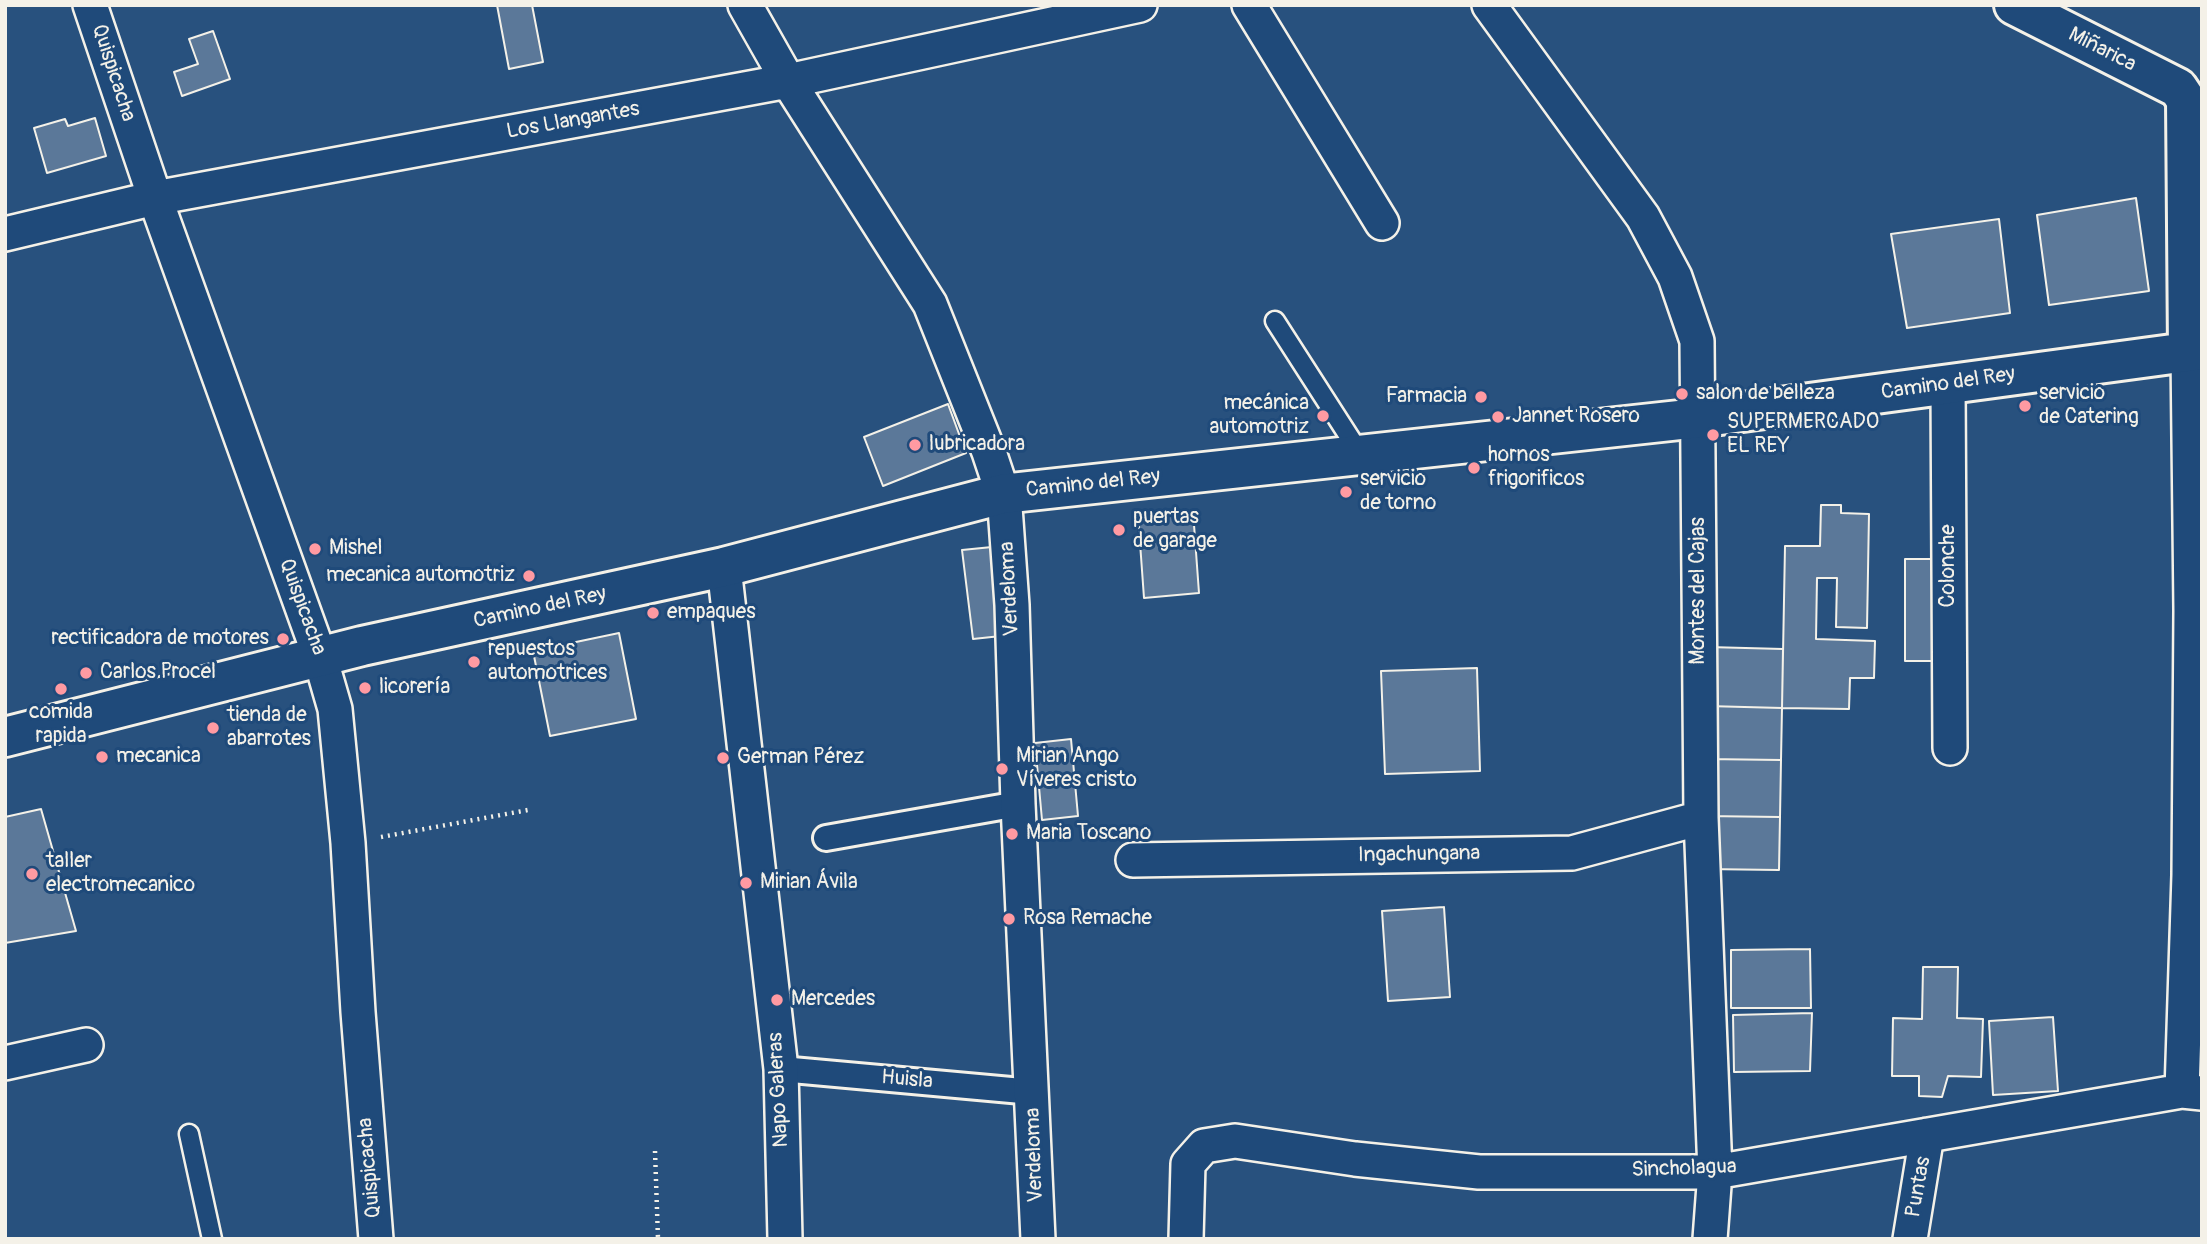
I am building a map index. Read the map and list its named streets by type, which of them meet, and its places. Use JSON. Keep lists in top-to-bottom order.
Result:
{
  "streets": {
    "street": [
      "Miñarica",
      "Quispicacha",
      "Los Llangantes",
      "Camino del Rey",
      "Colonche",
      "Verdeloma",
      "Montes del Cajas",
      "Ingachungana",
      "Huisla",
      "Napo Galeras",
      "Sincholagua",
      "Puntas"
    ]
  },
  "crossings": [
    ["Miñarica", "Camino del Rey"],
    ["Quispicacha", "Los Llangantes"],
    ["Quispicacha", "Camino del Rey"],
    ["Los Llangantes", "Verdeloma"],
    ["Camino del Rey", "Colonche"],
    ["Camino del Rey", "Verdeloma"],
    ["Camino del Rey", "Montes del Cajas"],
    ["Camino del Rey", "Napo Galeras"],
    ["Verdeloma", "Huisla"],
    ["Montes del Cajas", "Ingachungana"],
    ["Montes del Cajas", "Sincholagua"],
    ["Huisla", "Napo Galeras"],
    ["Sincholagua", "Puntas"]
  ],
  "places": [
    "salon de belleza",
    "Farmacia",
    "servicio de Catering",
    "mecánica automotriz",
    "Jannet Rosero",
    "SUPERMERCADO EL REY",
    "lubricadora",
    "hornos frigorificos",
    "servicio de torno",
    "puertas de garage",
    "Mishel",
    "mecanica automotriz",
    "empaques",
    "rectificadora de motores",
    "repuestos automotrices",
    "Carlos Procel",
    "licorería",
    "comida rapida",
    "tienda de abarrotes",
    "mecanica",
    "German Pérez",
    "Mirian Ango Víveres cristo",
    "Maria Toscano",
    "taller electromecanico",
    "Mirian Ávila",
    "Rosa Remache",
    "Mercedes"
  ]
}
